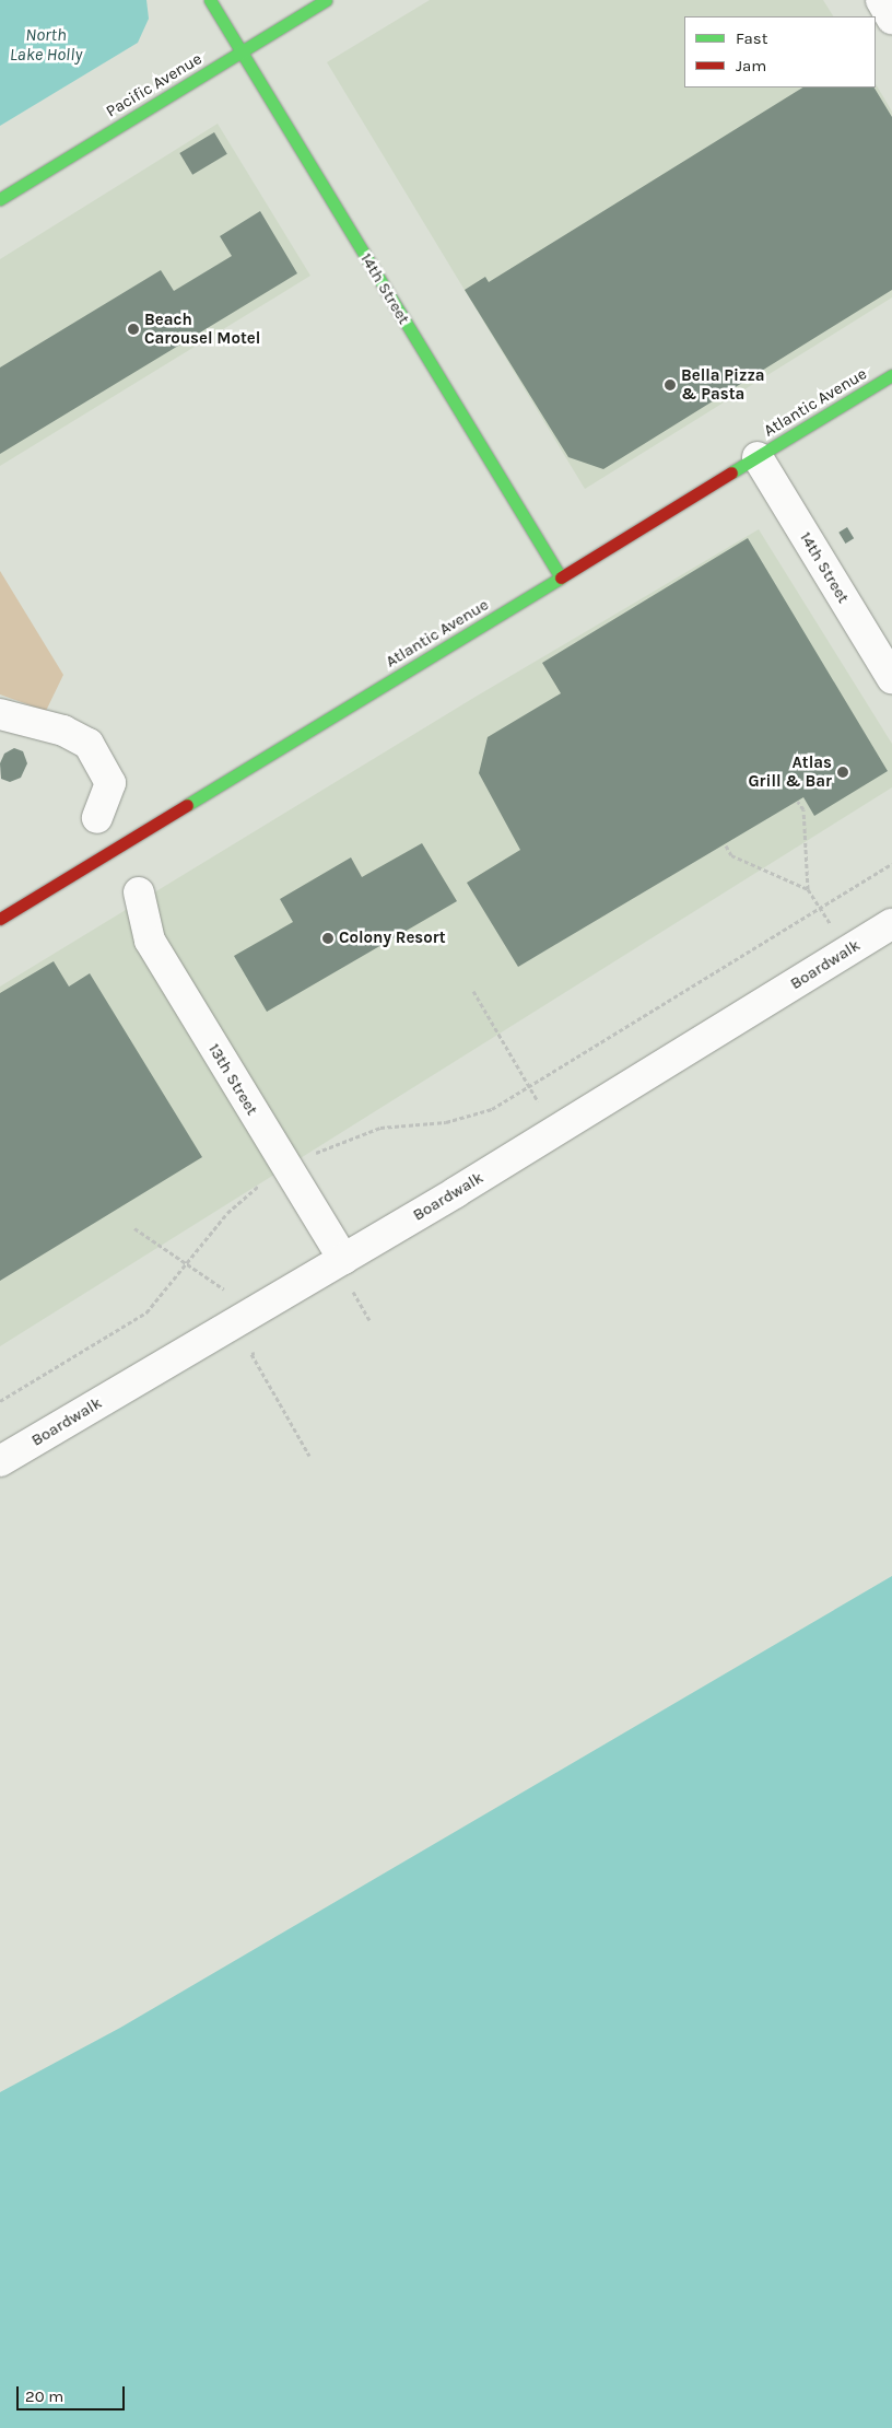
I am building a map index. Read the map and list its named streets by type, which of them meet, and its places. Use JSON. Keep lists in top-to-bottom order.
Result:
{
  "streets": {
    "main road": ["Pacific Avenue", "14th Street", "Atlantic Avenue"],
    "street": ["Boardwalk", "13th Street"]
  },
  "crossings": [
    ["Pacific Avenue", "14th Street"],
    ["14th Street", "Atlantic Avenue"],
    ["Boardwalk", "13th Street"]
  ],
  "water": ["North Lake Holly"],
  "places": [
    "Beach Carousel Motel",
    "Bella Pizza & Pasta",
    "Atlas Grill & Bar",
    "Colony Resort"
  ],
  "legend": ["Fast", "Jam"],
  "scale_bar": "20 m"
}
